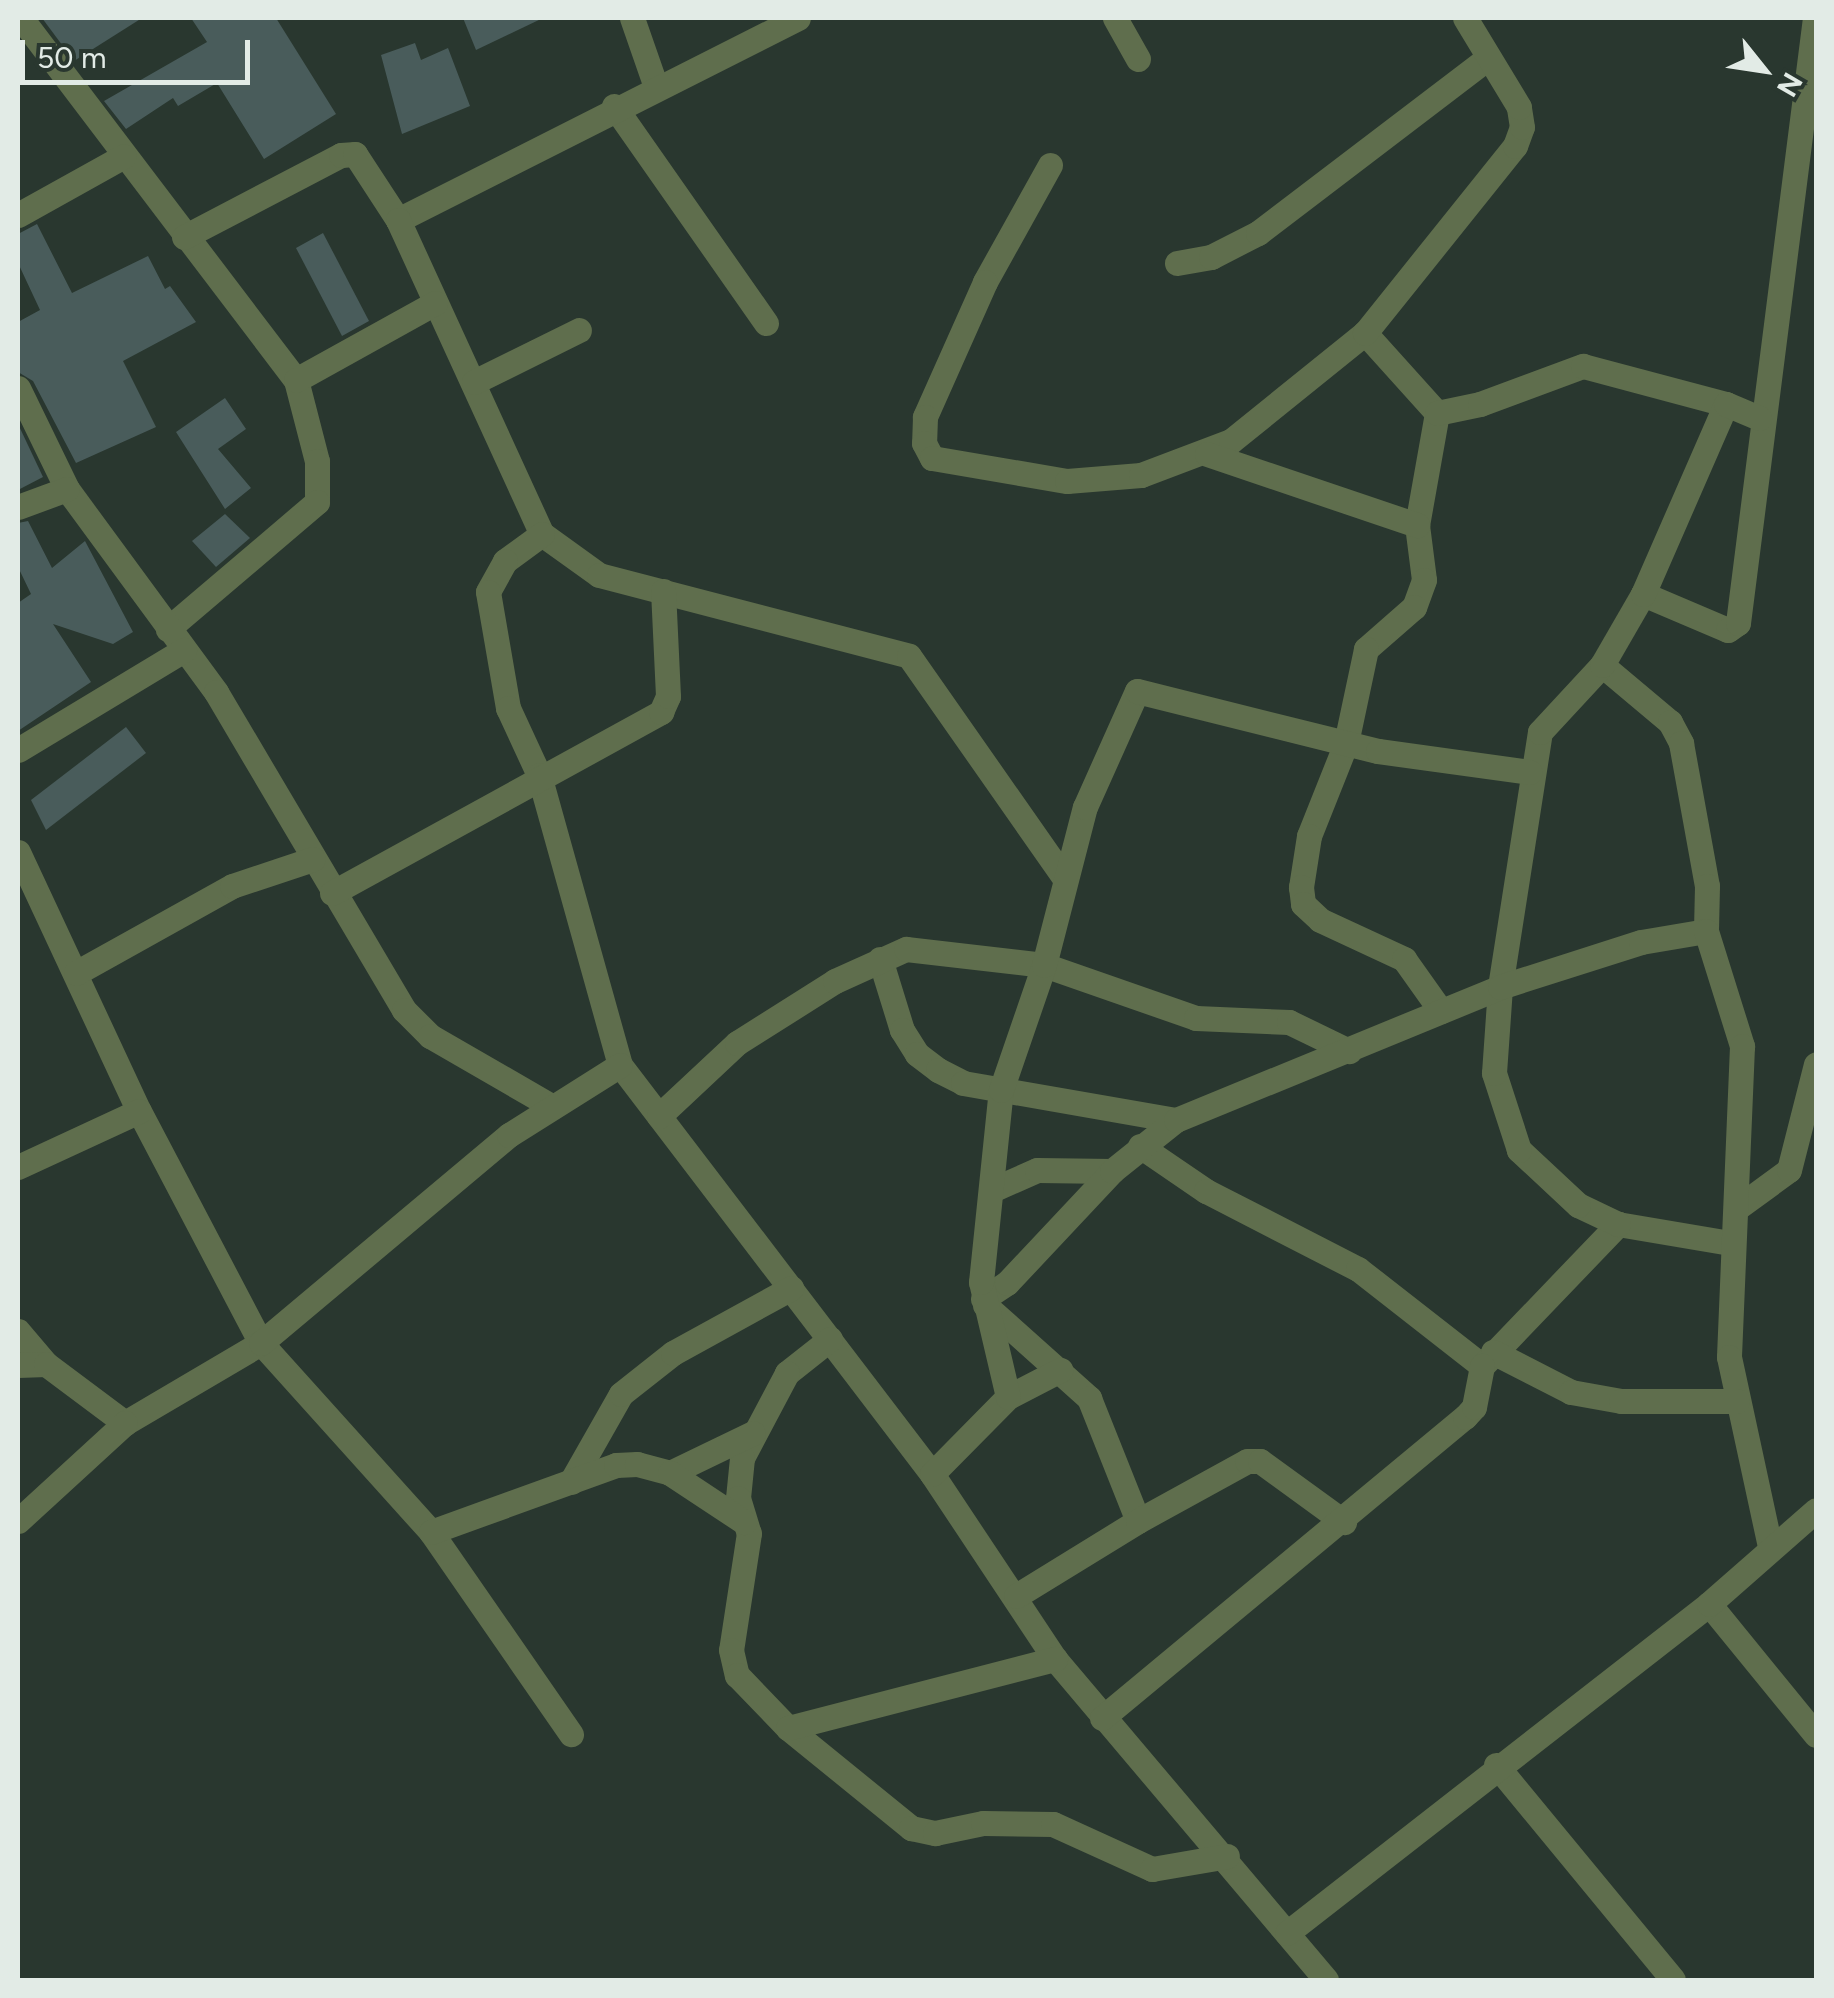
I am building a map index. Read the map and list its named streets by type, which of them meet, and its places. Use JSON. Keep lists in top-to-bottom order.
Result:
{
  "scale_bar": "50 m",
  "north": "bottom right"
}
